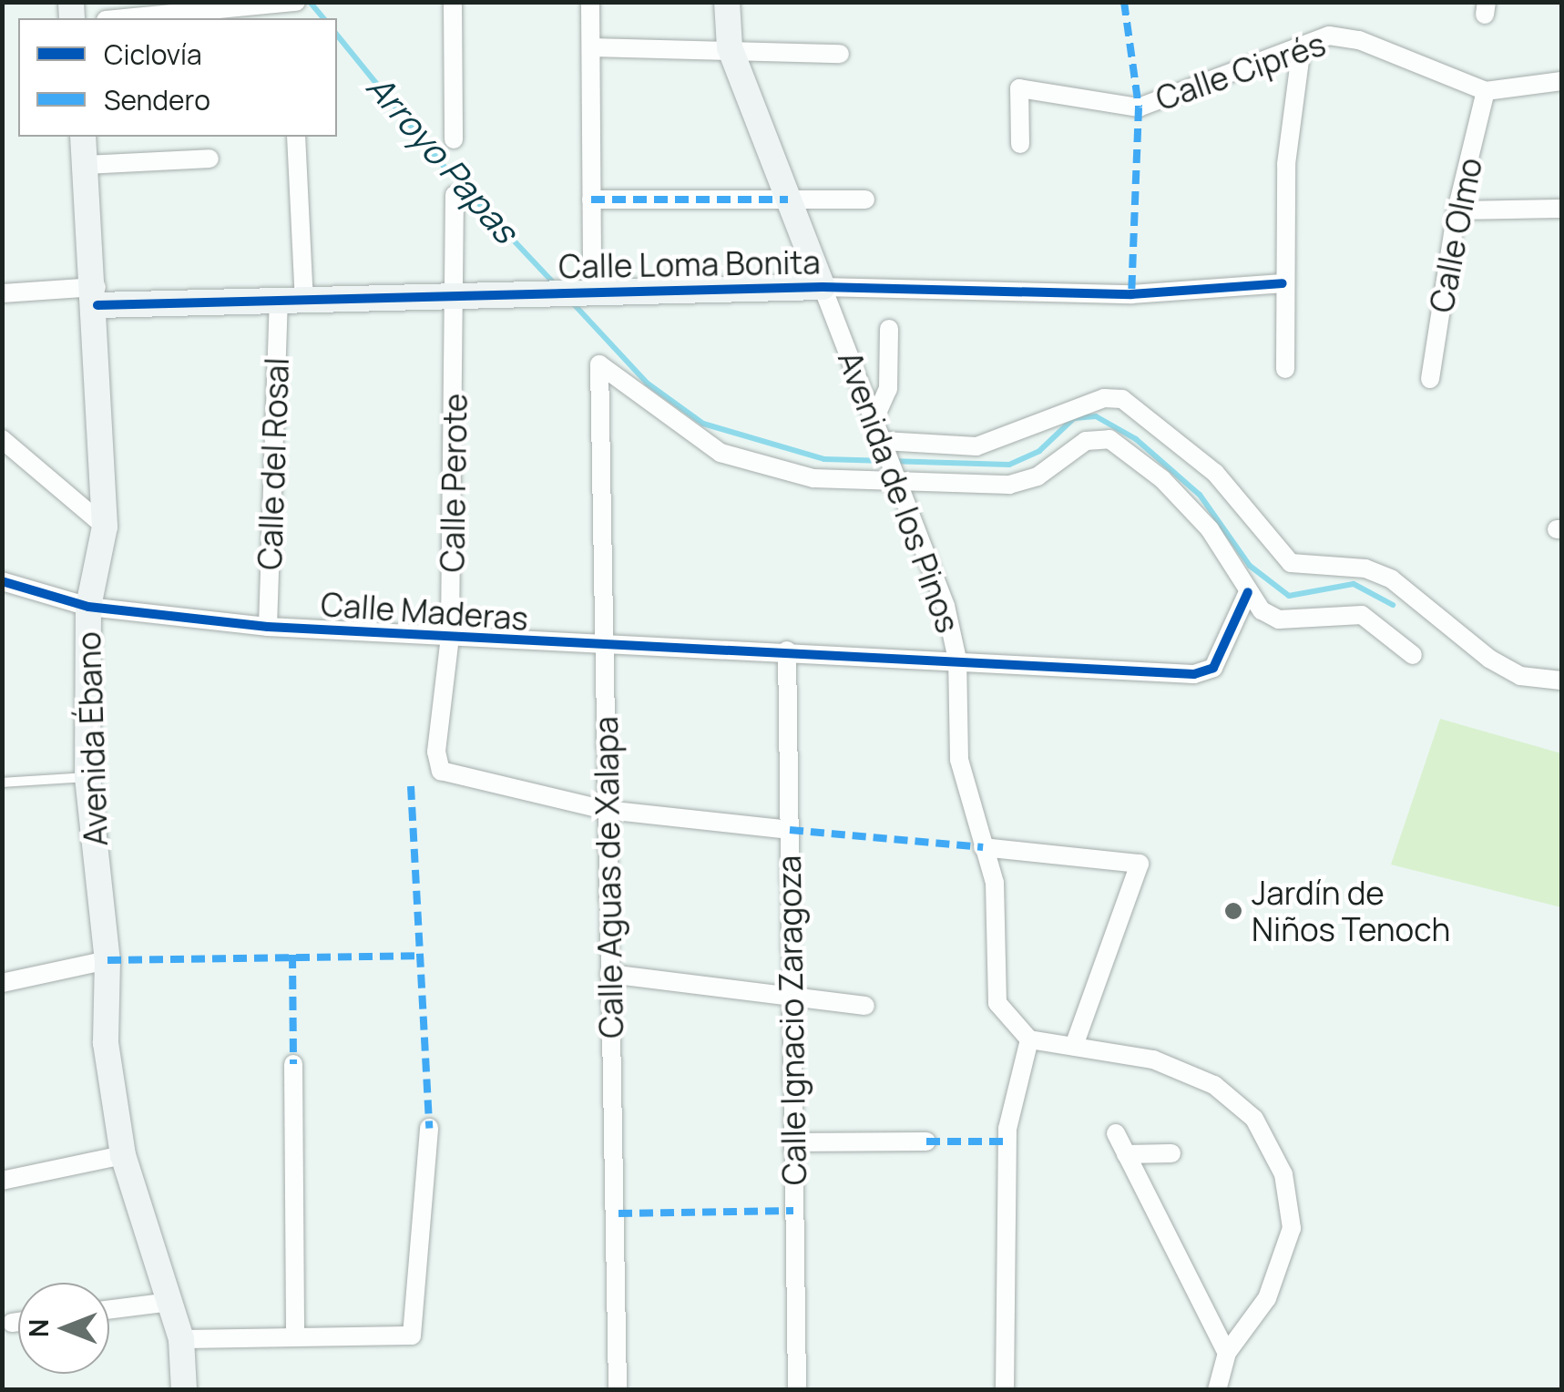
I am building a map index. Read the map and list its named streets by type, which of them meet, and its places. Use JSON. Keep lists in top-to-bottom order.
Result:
{
  "streets": {
    "main road": ["Calle Loma Bonita", "Avenida de los Pinos", "Avenida Ébano"],
    "street": [
      "Calle Ciprés",
      "Calle Olmo",
      "Calle del Rosal",
      "Calle Perote",
      "Calle Maderas",
      "Calle Aguas de Xalapa",
      "Calle Ignacio Zaragoza"
    ]
  },
  "crossings": [
    ["Calle Ciprés", "Calle Olmo"],
    ["Calle Loma Bonita", "Calle del Rosal"],
    ["Calle Loma Bonita", "Calle Perote"],
    ["Calle Loma Bonita", "Avenida de los Pinos"],
    ["Calle Loma Bonita", "Avenida Ébano"],
    ["Calle del Rosal", "Calle Maderas"],
    ["Calle Perote", "Calle Maderas"],
    ["Calle Perote", "Calle Aguas de Xalapa"],
    ["Avenida de los Pinos", "Calle Maderas"],
    ["Avenida de los Pinos", "Calle Aguas de Xalapa"],
    ["Calle Maderas", "Avenida Ébano"],
    ["Calle Maderas", "Calle Aguas de Xalapa"],
    ["Calle Maderas", "Calle Ignacio Zaragoza"]
  ],
  "water": ["Arroyo Papas"],
  "places": ["Jardín de Niños Tenoch"],
  "legend": ["Ciclovía", "Sendero"],
  "north": "left"
}
